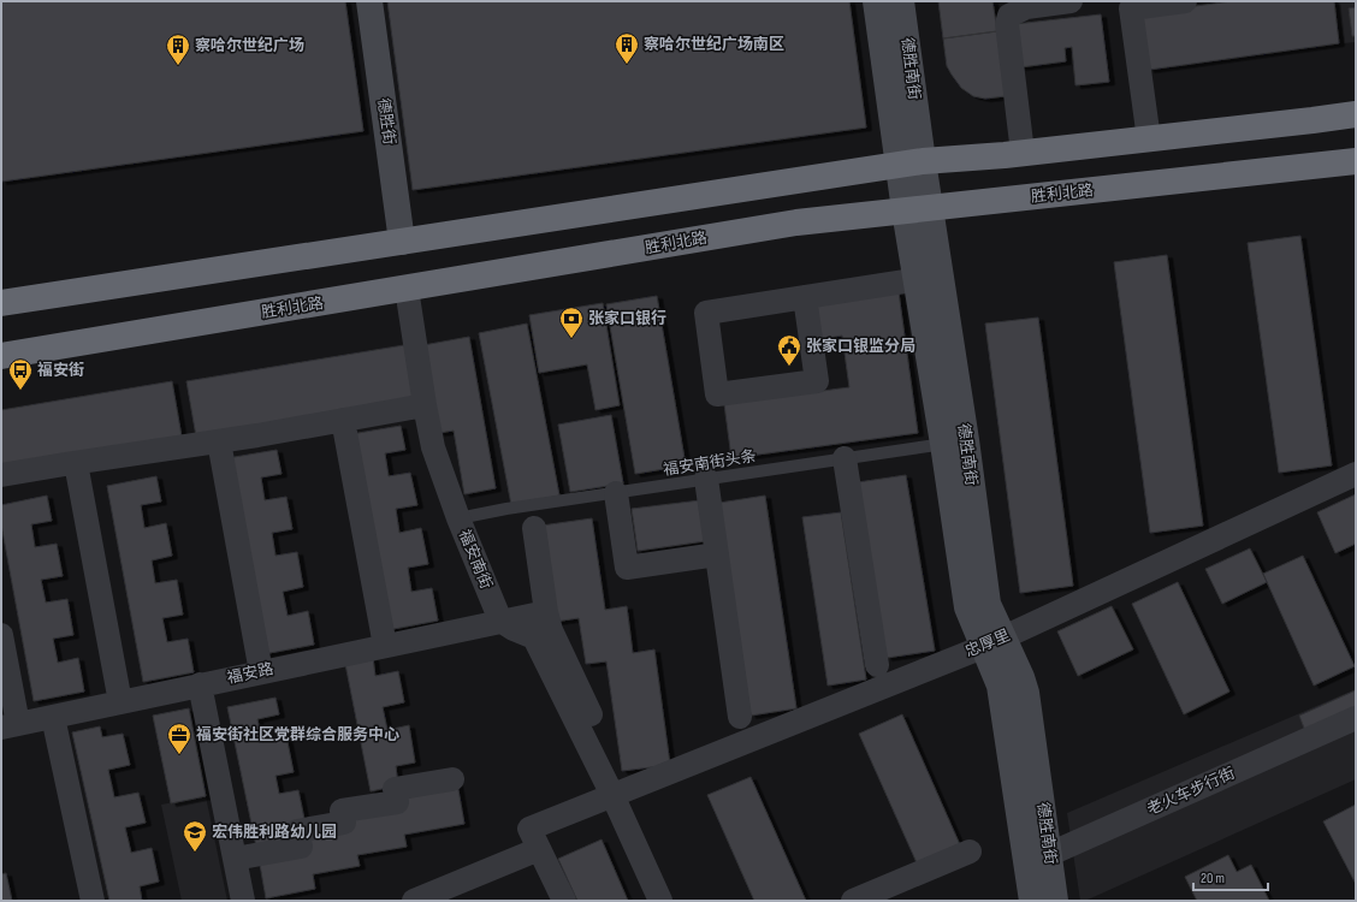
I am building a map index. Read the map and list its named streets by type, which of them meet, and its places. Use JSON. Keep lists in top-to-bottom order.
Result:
{
  "streets": {
    "highway": ["胜利北路"],
    "main road": ["德胜南街", "德胜街"],
    "street": [
      "福安南街",
      "忠厚里",
      "福安路",
      "老火车步行街"
    ],
    "lane": ["福安南街头条"]
  },
  "crossings": [
    ["德胜南街", "胜利北路"],
    ["德胜南街", "福安南街头条"],
    ["德胜南街", "忠厚里"],
    ["德胜南街", "老火车步行街"],
    ["胜利北路", "福安南街"],
    ["福安南街头条", "福安南街"],
    ["福安南街", "福安路"]
  ],
  "places": {
    "building": ["察哈尔世纪广场南区", "察哈尔世纪广场"],
    "bank": ["张家口银行"],
    "public building": ["张家口银监分局"],
    "bus stop": ["福安街"],
    "office": ["福安街社区党群综合服务中心"],
    "school or university": ["宏伟胜利路幼儿园"]
  },
  "scale_bar": "20 m"
}
